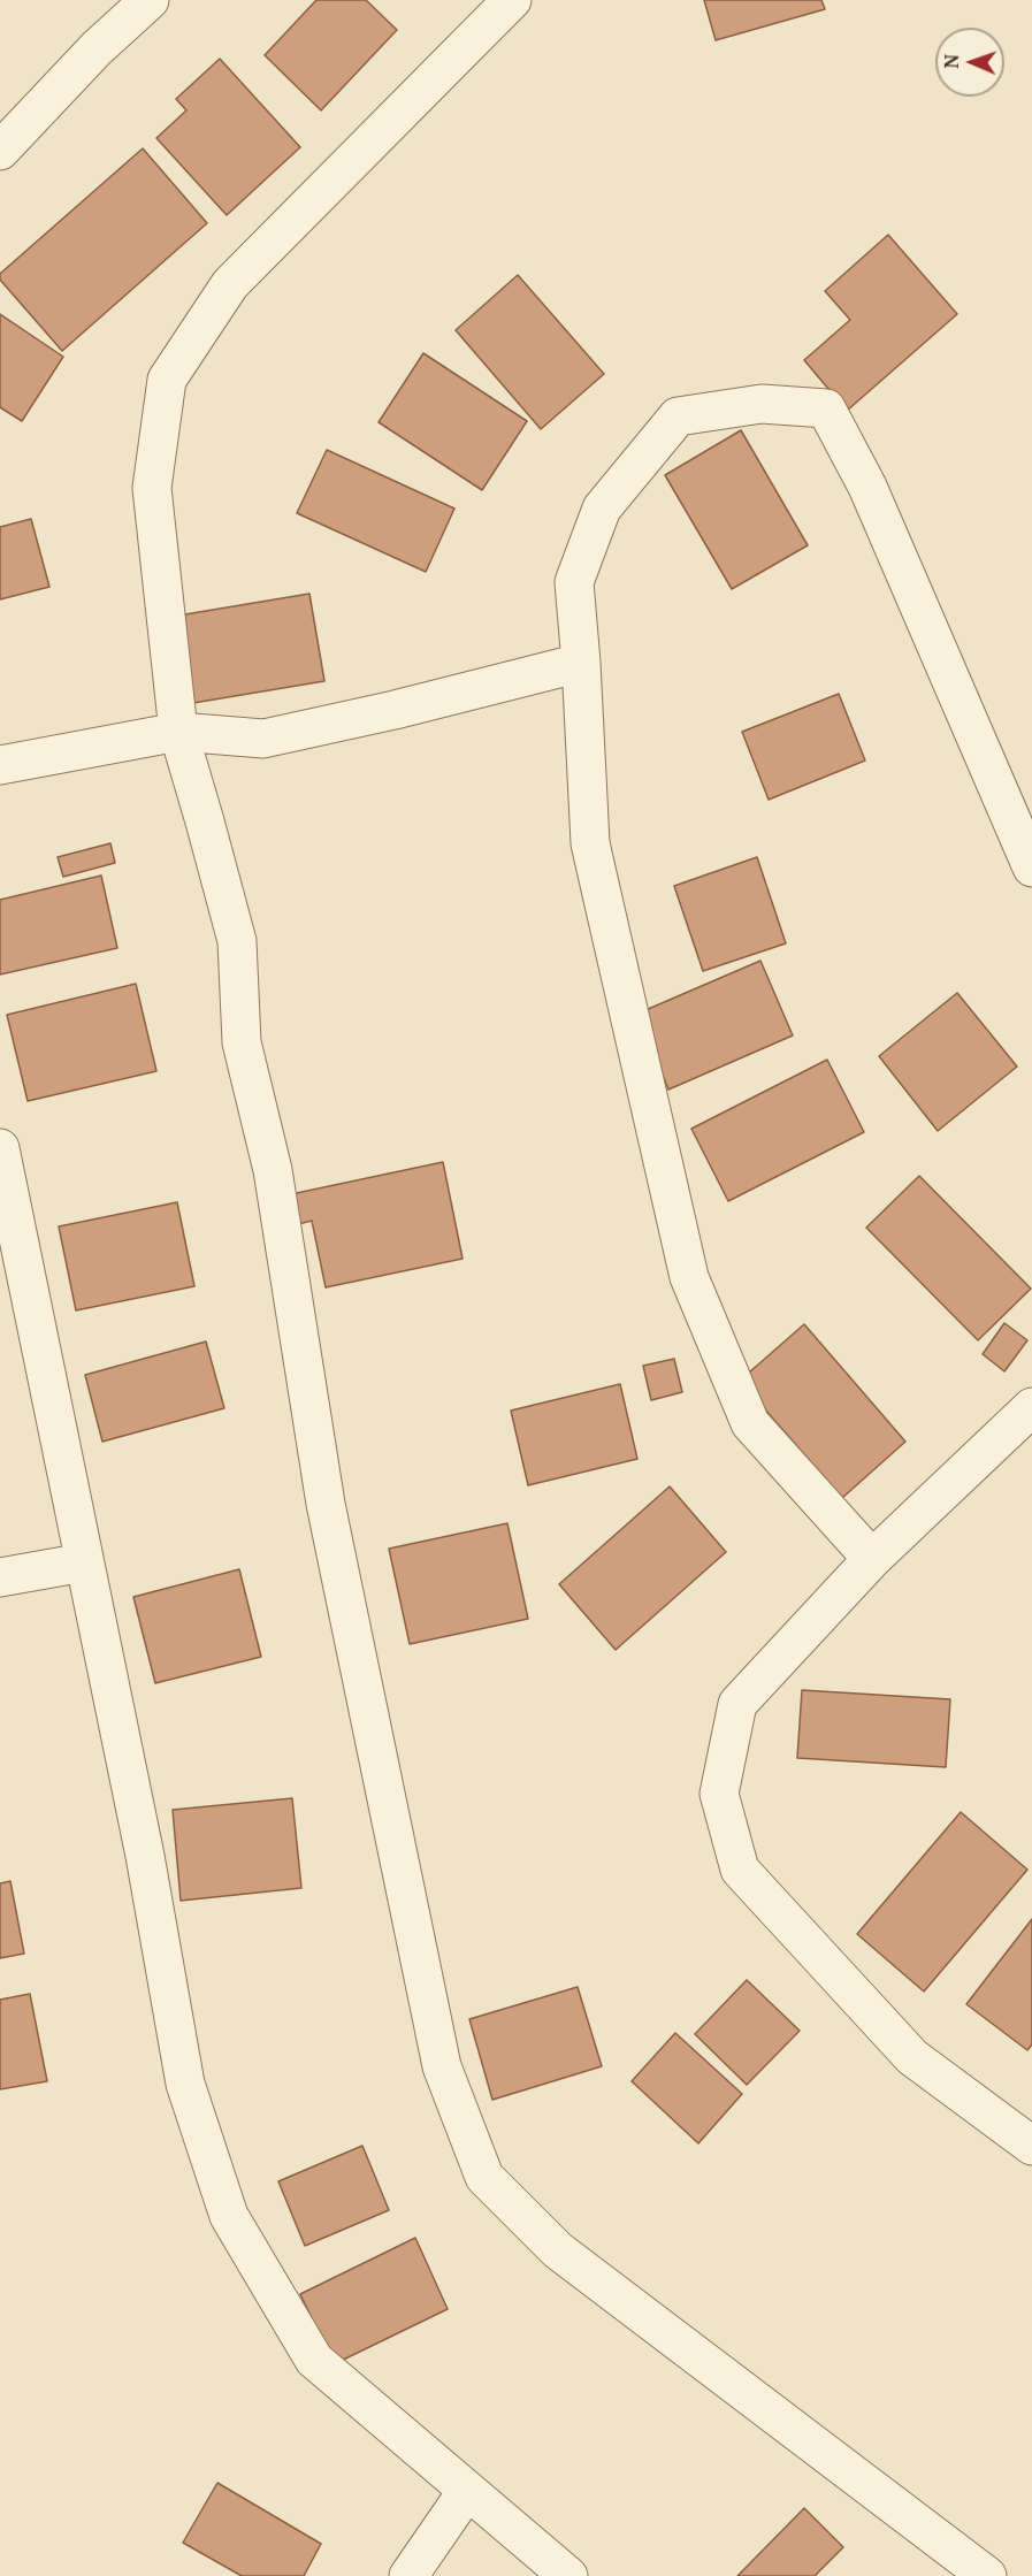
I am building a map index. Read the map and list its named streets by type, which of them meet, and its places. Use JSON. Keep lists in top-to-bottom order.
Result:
{
  "north": "left"
}
